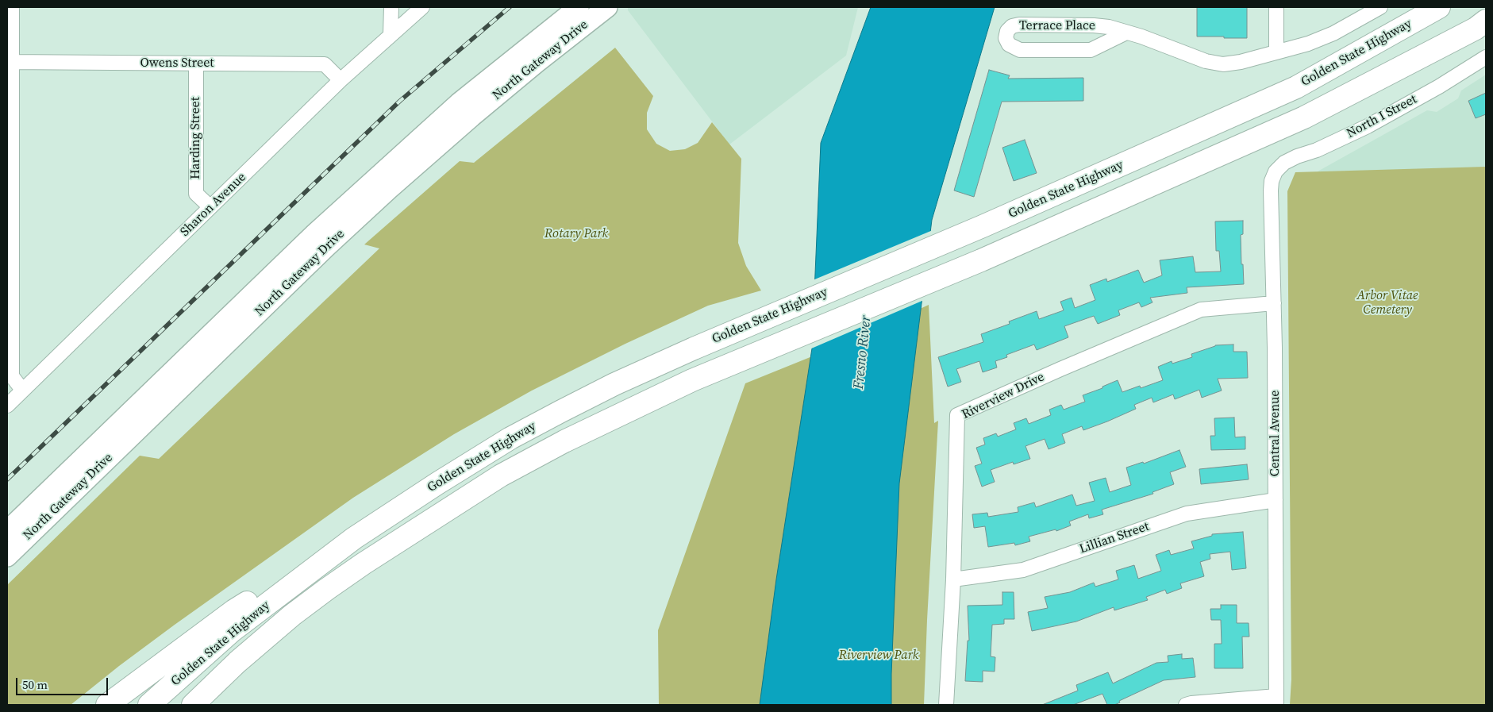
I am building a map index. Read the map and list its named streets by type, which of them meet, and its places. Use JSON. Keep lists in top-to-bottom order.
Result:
{
  "streets": {
    "highway": ["Golden State Highway"],
    "main road": ["North Gateway Drive"],
    "street": [
      "Terrace Place",
      "Owens Street",
      "North I Street",
      "Harding Street",
      "Sharon Avenue",
      "Riverview Drive",
      "Central Avenue",
      "Lillian Street"
    ]
  },
  "crossings": [
    ["Owens Street", "Harding Street"],
    ["Owens Street", "Sharon Avenue"],
    ["North I Street", "Central Avenue"],
    ["Harding Street", "Sharon Avenue"],
    ["Riverview Drive", "Central Avenue"],
    ["Riverview Drive", "Lillian Street"],
    ["Central Avenue", "Lillian Street"]
  ],
  "water": ["Fresno River"],
  "parks": ["Rotary Park", "Arbor Vitae Cemetery", "Riverview Park"],
  "scale_bar": "50 m"
}
